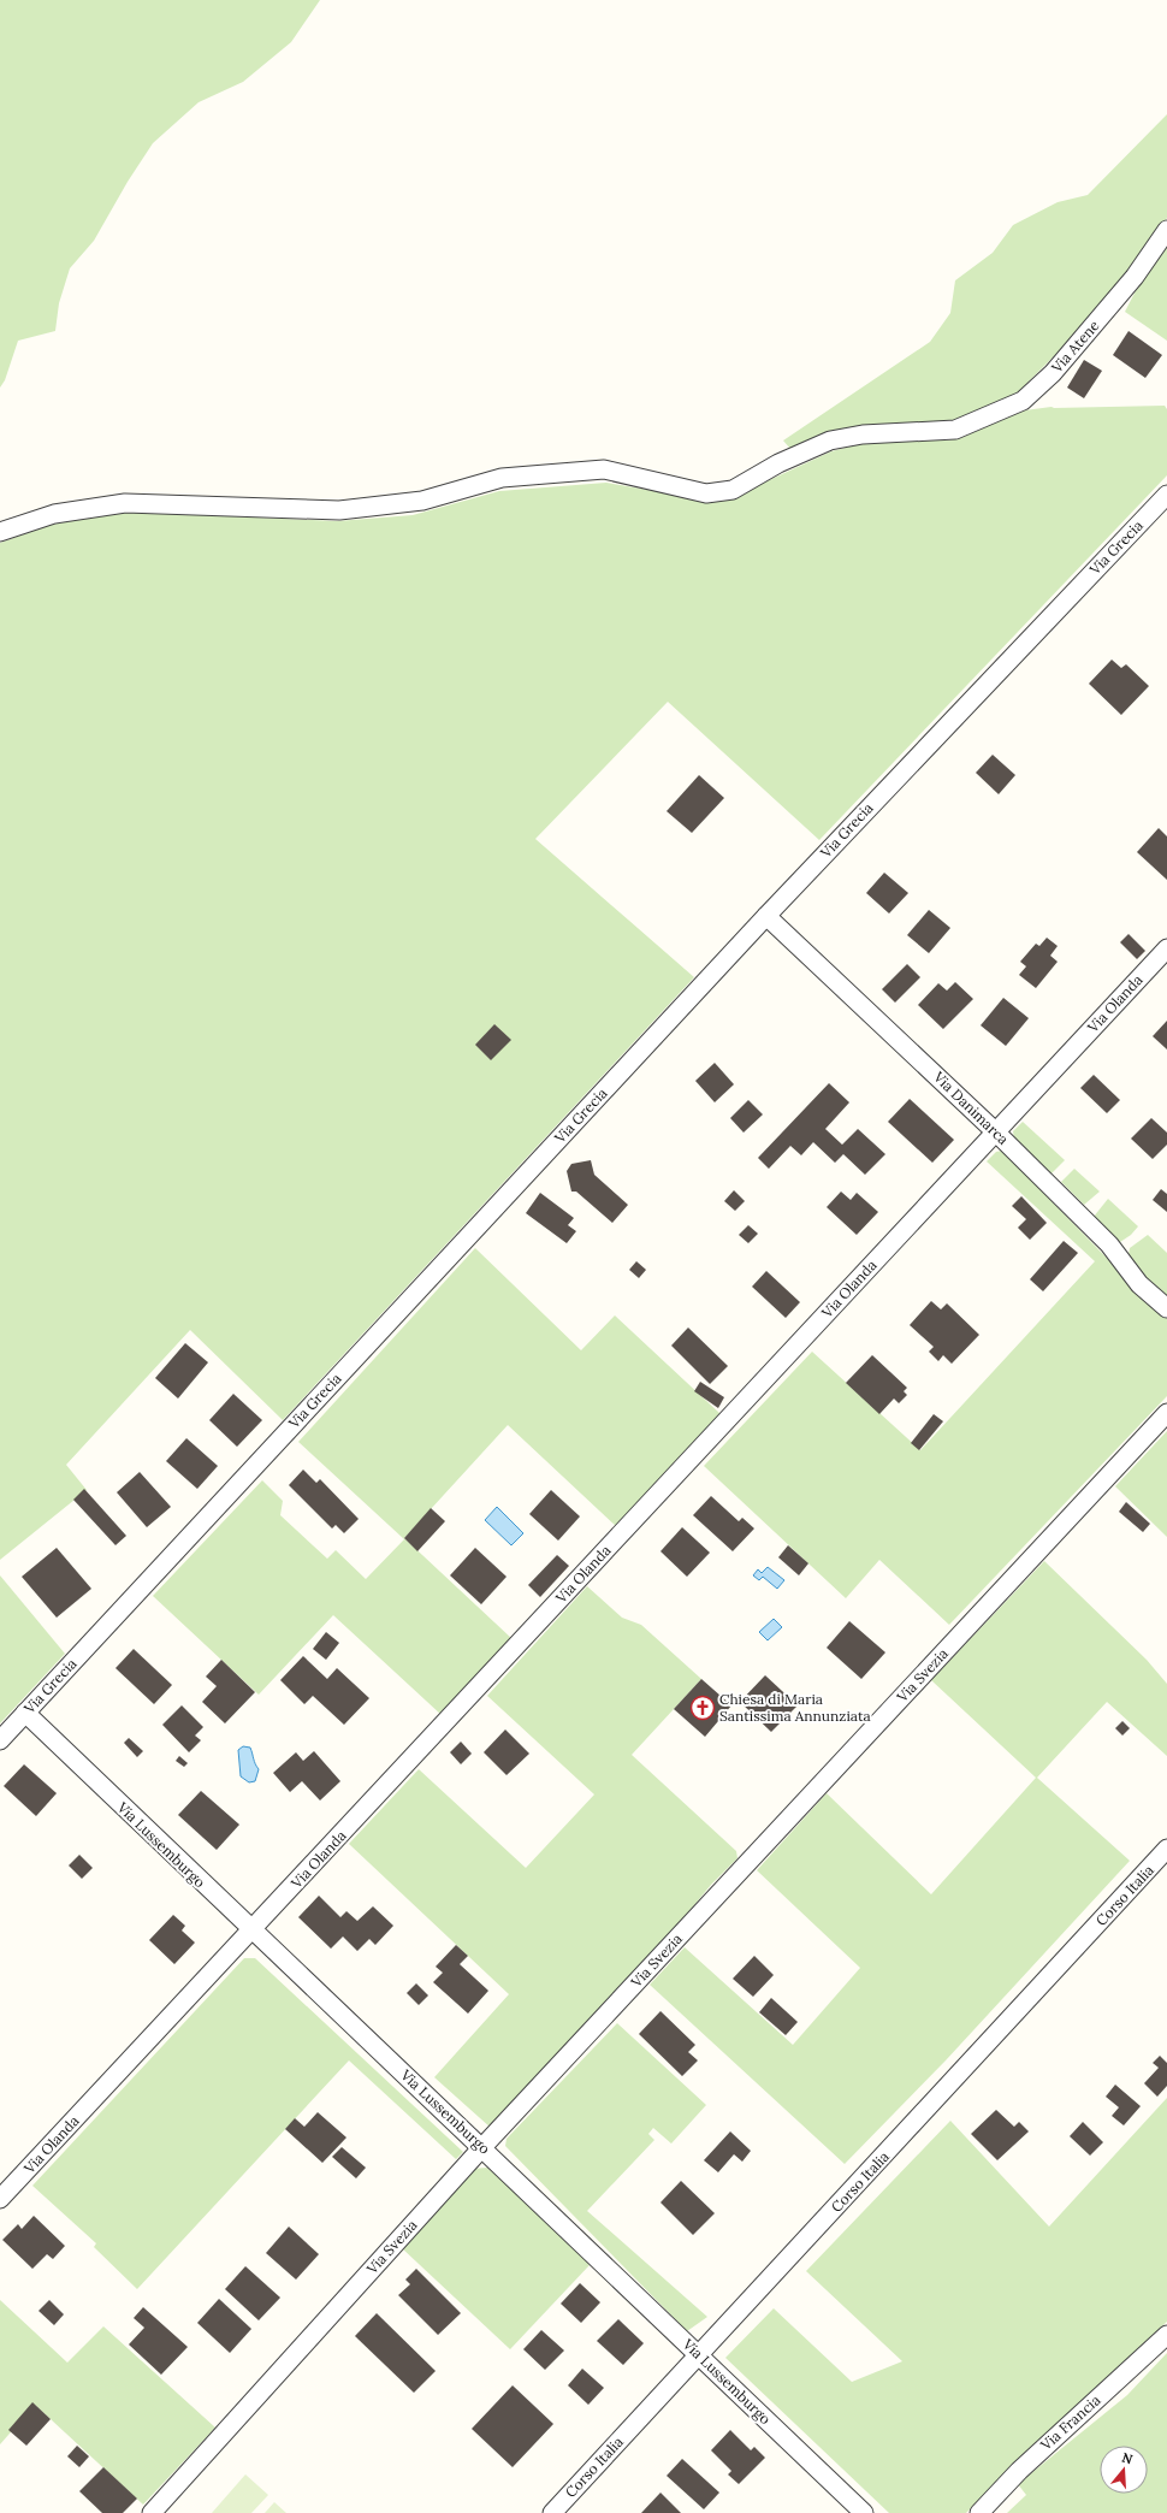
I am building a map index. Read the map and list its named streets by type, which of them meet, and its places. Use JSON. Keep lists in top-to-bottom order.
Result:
{
  "streets": {
    "street": [
      "Via Atene",
      "Via Grecia",
      "Via Olanda",
      "Via Danimarca",
      "Via Svezia",
      "Via Lussemburgo",
      "Corso Italia",
      "Via Francia"
    ]
  },
  "crossings": [
    ["Via Grecia", "Via Danimarca"],
    ["Via Grecia", "Via Lussemburgo"],
    ["Via Olanda", "Via Danimarca"],
    ["Via Olanda", "Via Lussemburgo"],
    ["Via Svezia", "Via Lussemburgo"],
    ["Via Lussemburgo", "Corso Italia"]
  ],
  "places": {
    "church": ["Chiesa di Maria Santissima Annunziata"]
  },
  "north": "top"
}
